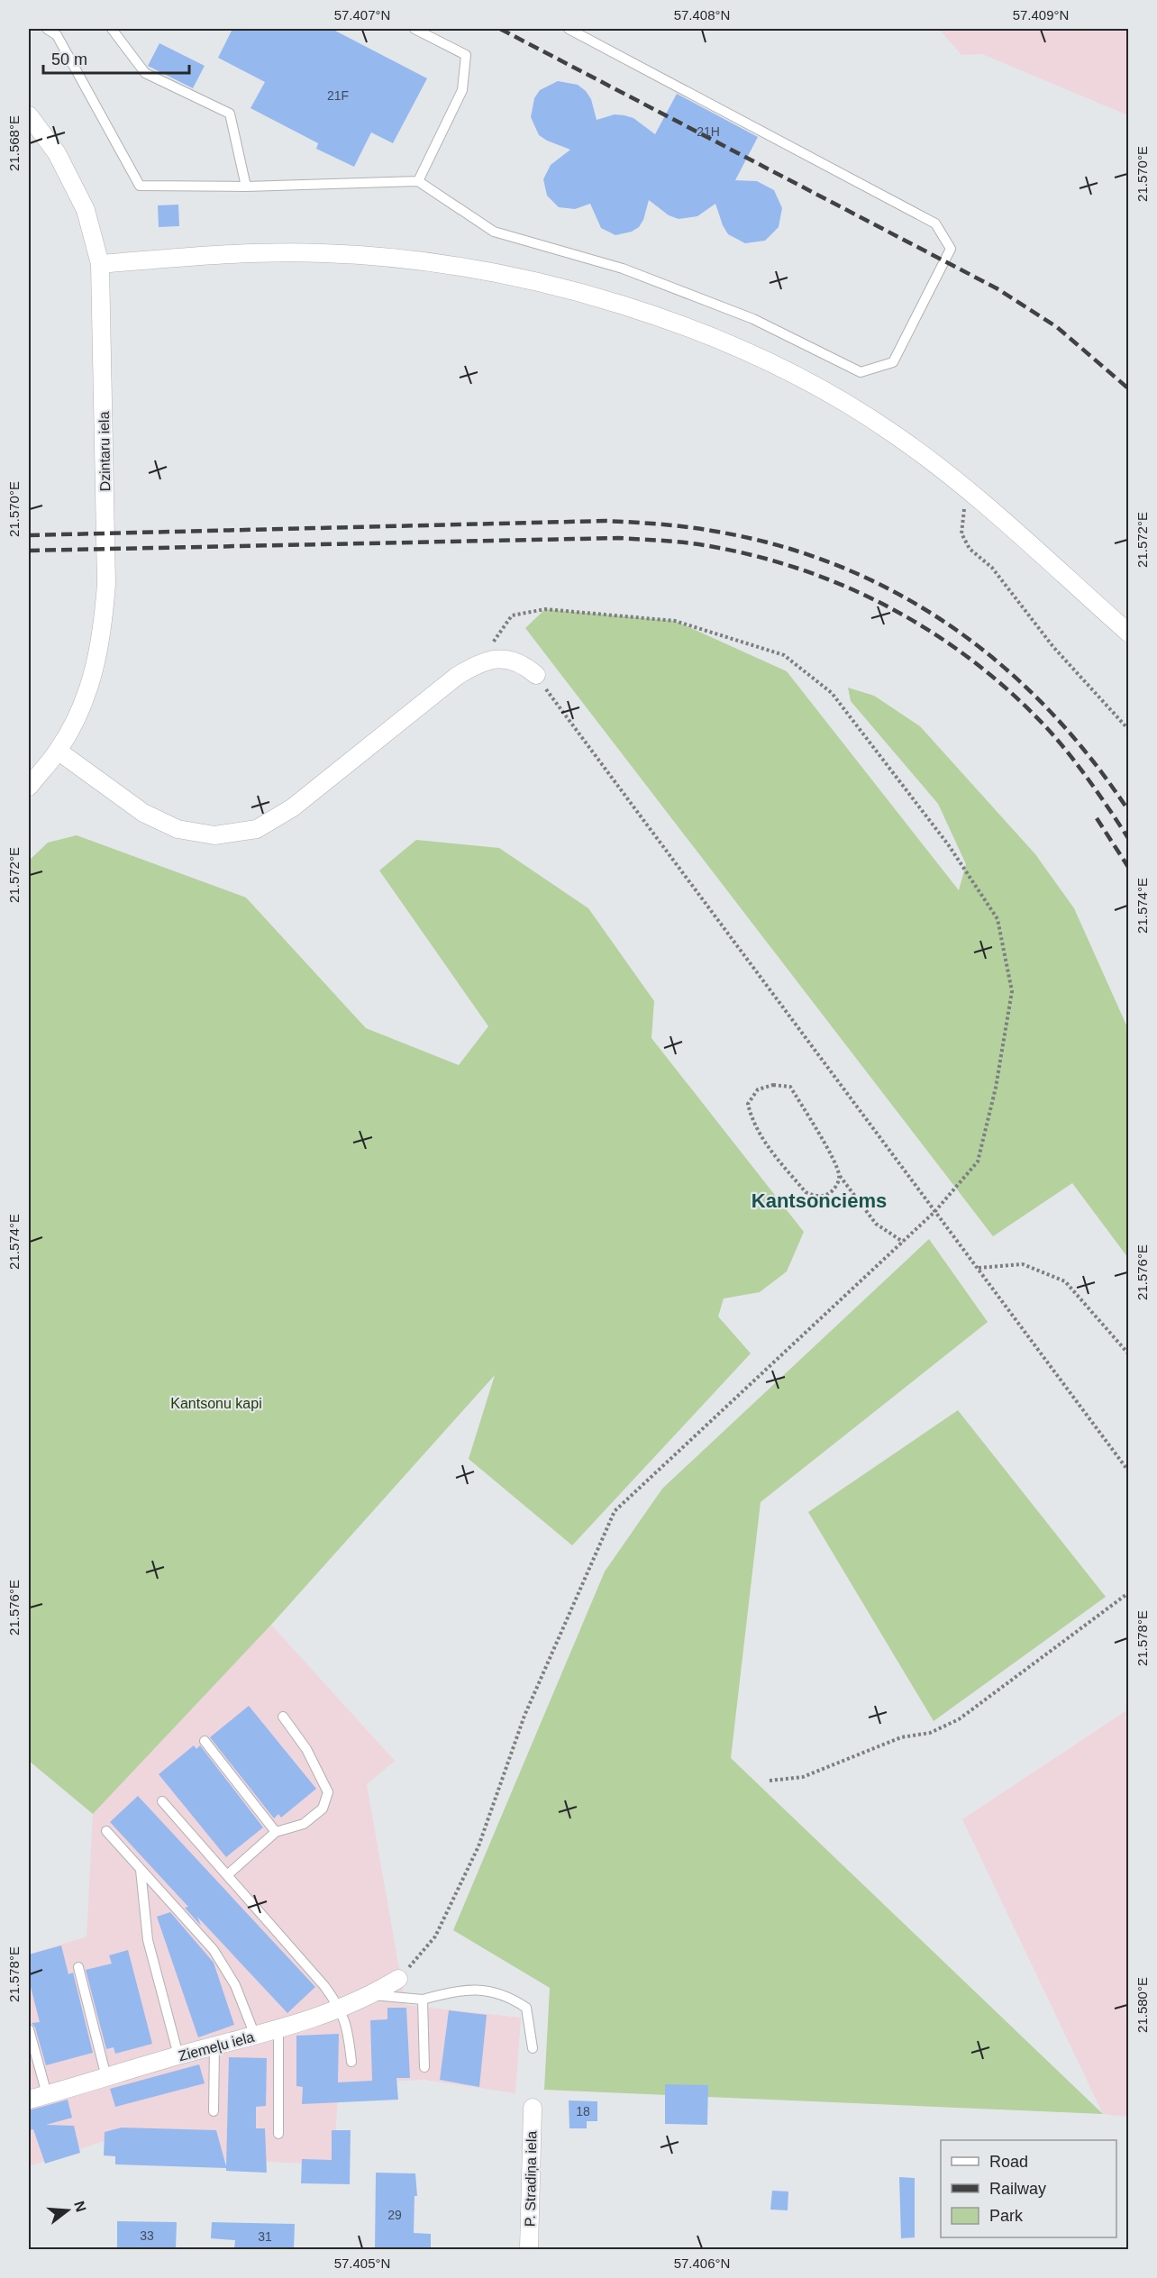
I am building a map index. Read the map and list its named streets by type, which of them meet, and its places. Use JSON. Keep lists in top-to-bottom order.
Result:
{
  "streets": {
    "street": ["Dzintaru iela", "Ziemeļu iela", "P. Stradiņa iela"]
  },
  "districts": ["Kantsonciems"],
  "parks": ["Kantsonu kapi"],
  "house_numbers": [
    "21F",
    "21H",
    "18",
    "29",
    "33",
    "31"
  ],
  "legend": ["Road", "Railway", "Park"],
  "scale_bar": "50 m",
  "north": "right",
  "coordinates": [
    "57.407°N",
    "57.408°N",
    "57.409°N",
    "21.568°E",
    "21.570°E",
    "21.572°E",
    "21.574°E",
    "21.576°E",
    "21.578°E",
    "21.580°E",
    "57.405°N",
    "57.406°N"
  ]
}
